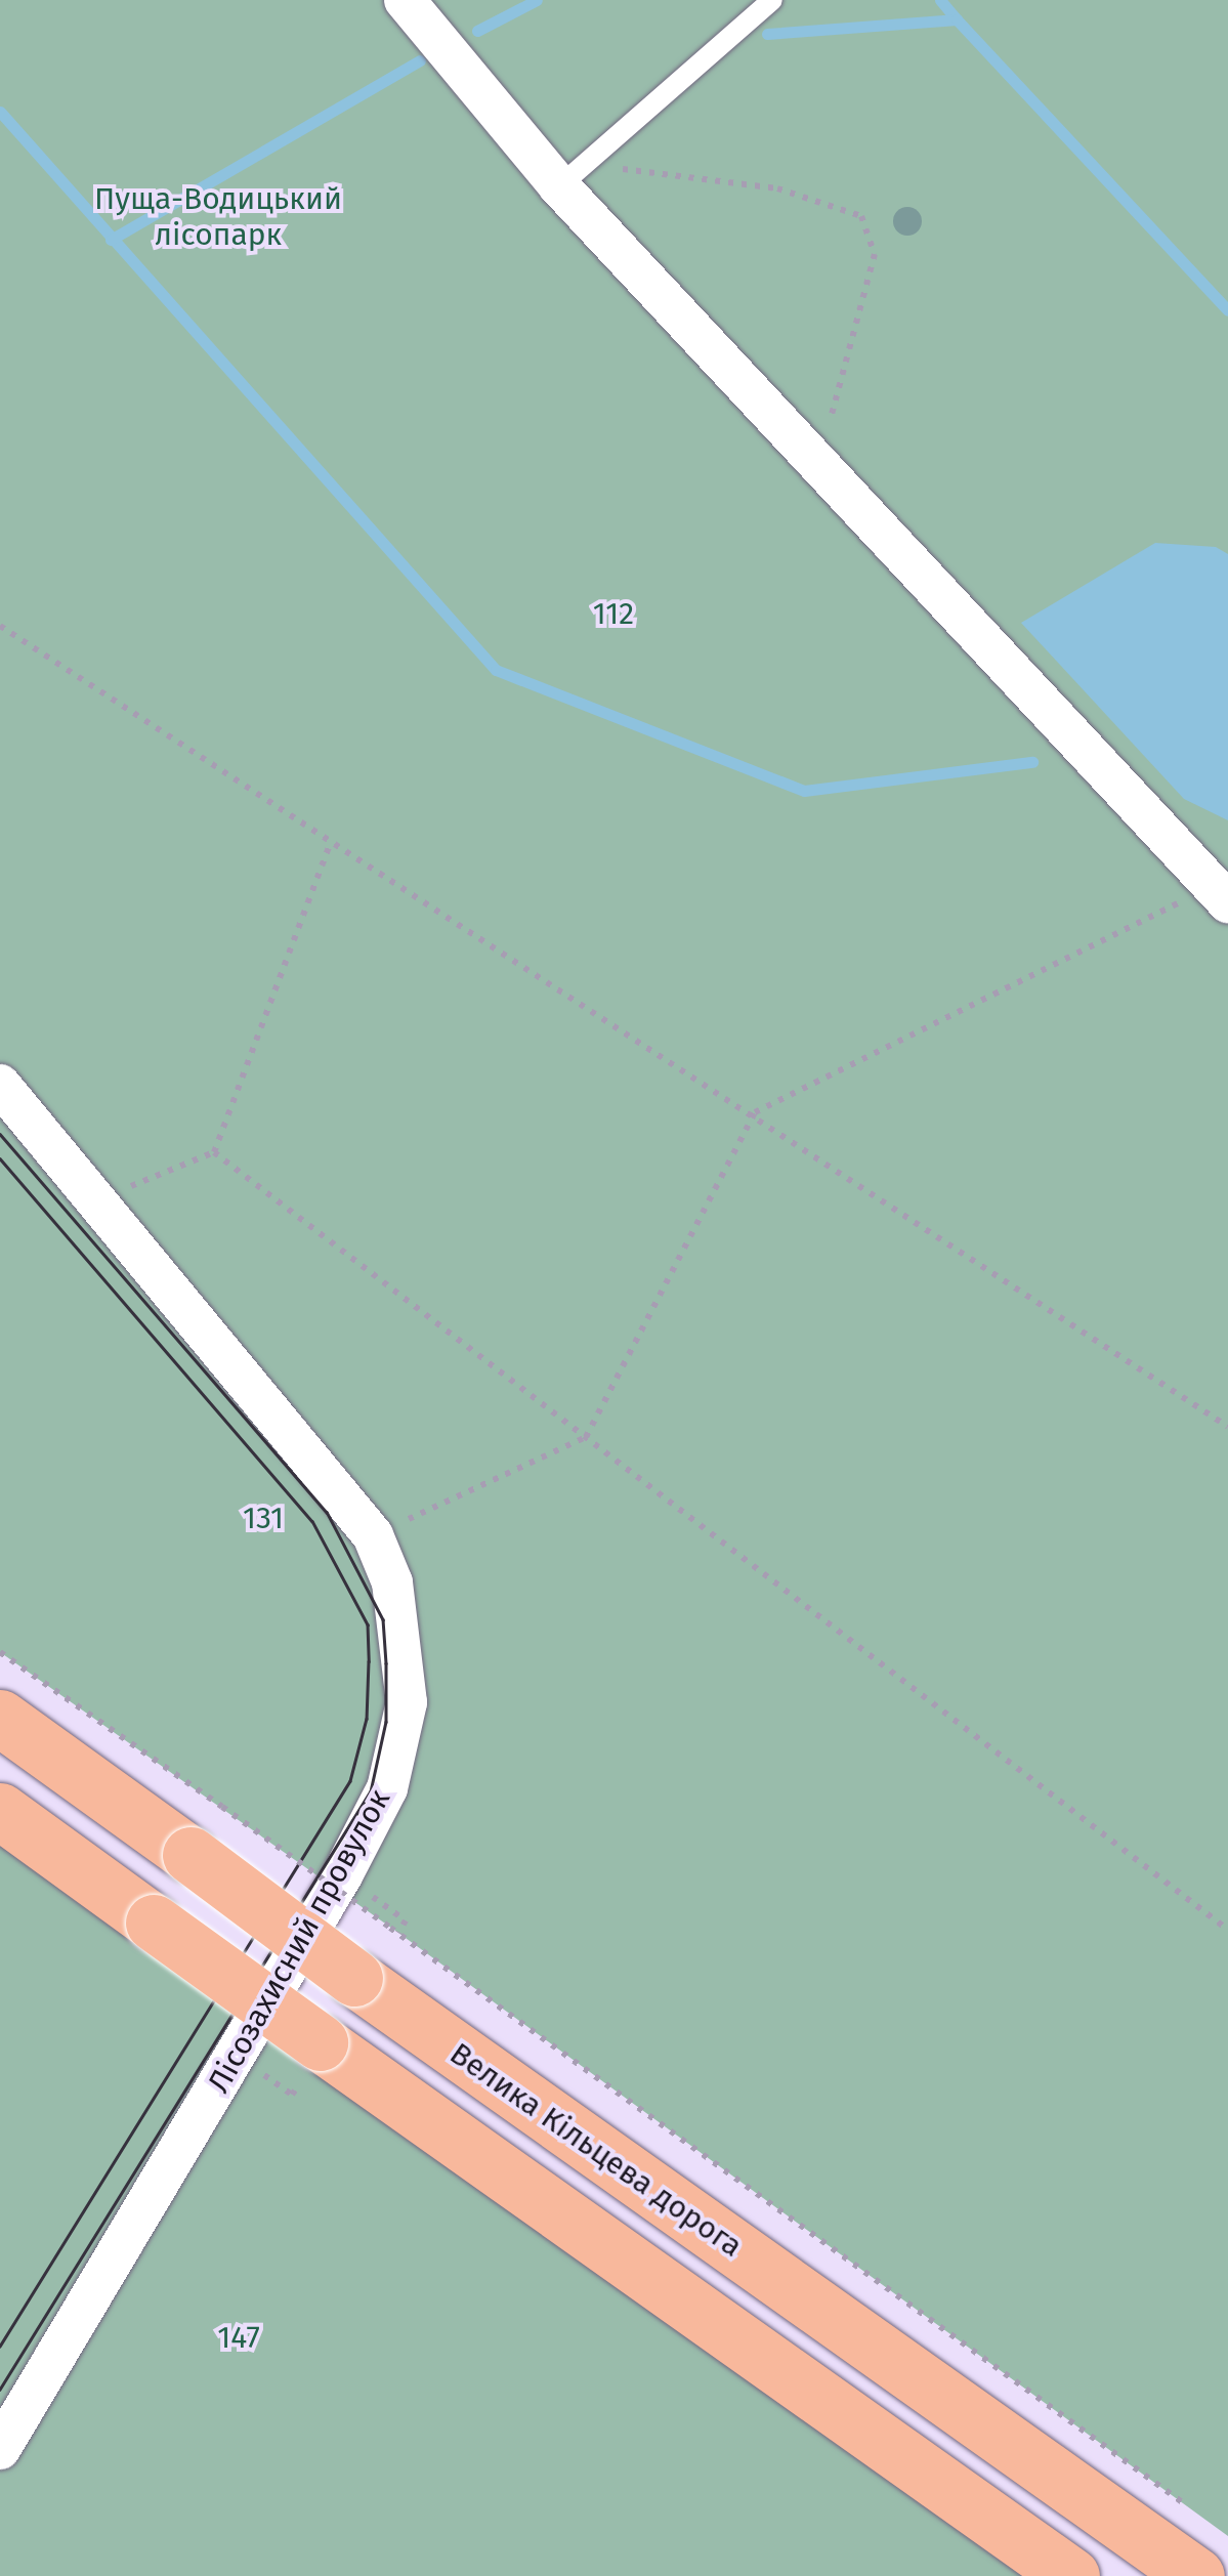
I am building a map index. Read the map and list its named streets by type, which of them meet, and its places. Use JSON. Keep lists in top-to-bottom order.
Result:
{
  "streets": {
    "main road": ["Велика Кільцева дорога"],
    "street": ["Лісозахисний провулок"]
  },
  "parks": [
    "Пуща-Водицький лісопарк",
    "112",
    "131",
    "147"
  ]
}
